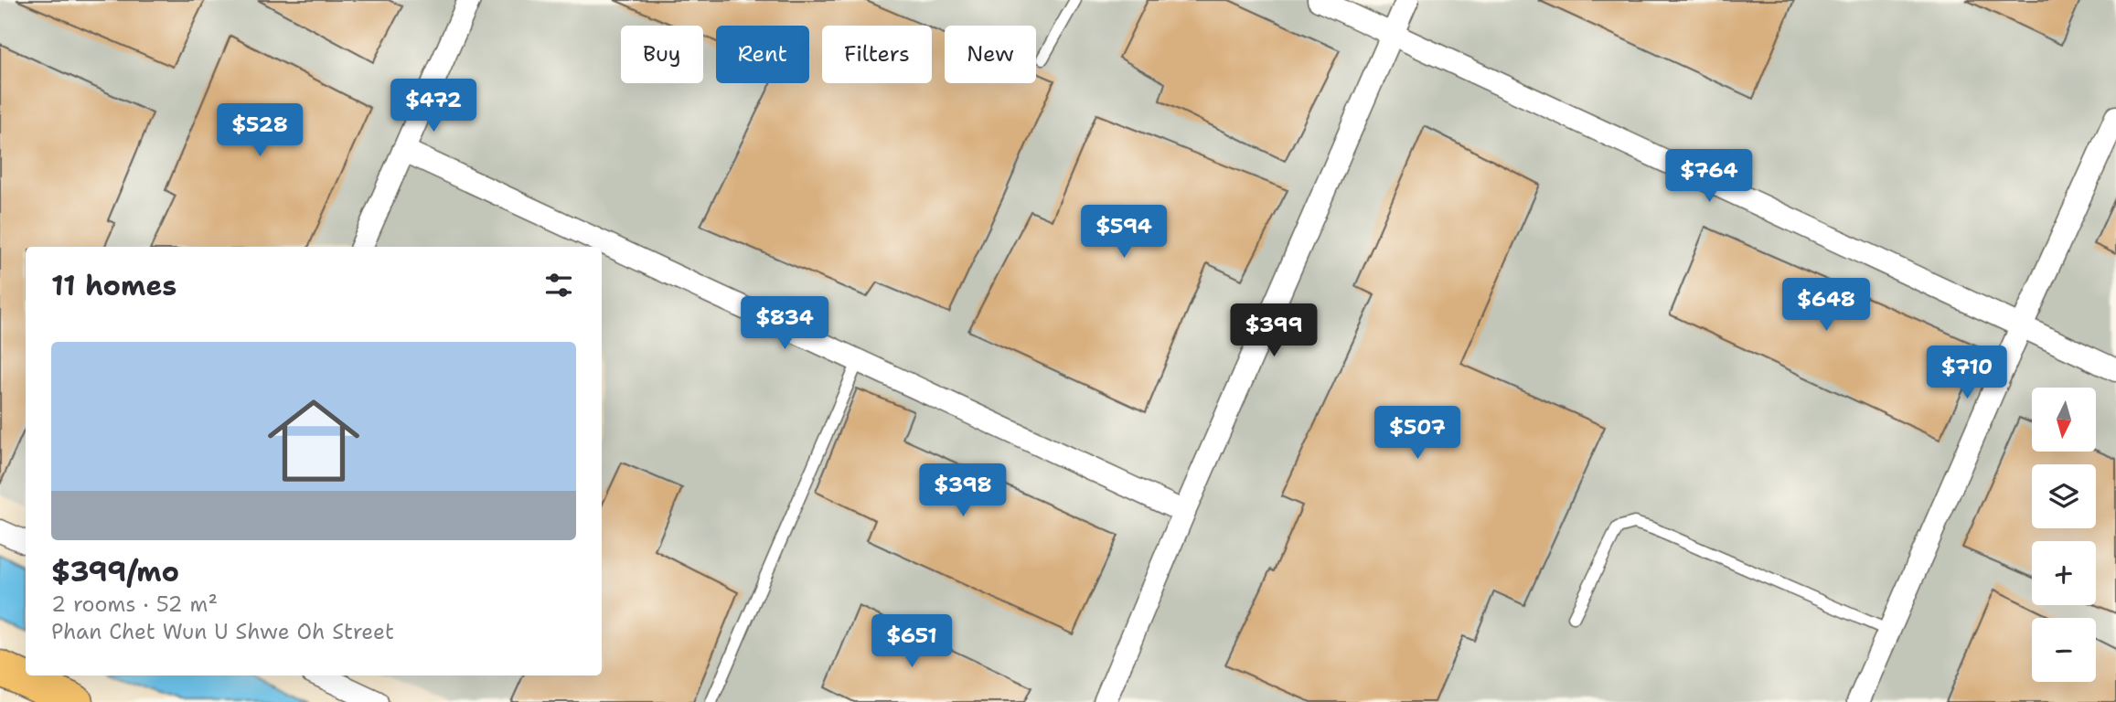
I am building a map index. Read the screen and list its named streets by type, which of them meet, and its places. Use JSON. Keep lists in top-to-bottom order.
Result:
{
  "north": "bottom",
  "page": {
    "chip": [
      "Buy",
      "Rent",
      "Filters",
      "New"
    ],
    "price": [
      "$472",
      "$528",
      "$764",
      "$594",
      "$648",
      "$834",
      "$399",
      "$710",
      "$507",
      "$398",
      "$651"
    ],
    "heading": "11 homes",
    "list": [
      {
        "name": "$399/mo",
        "note": "2 rooms · 52 m² · Phan Chet Wun U Shwe Oh Street"
      }
    ],
    "map_buttons": ["+", "−"]
  }
}
